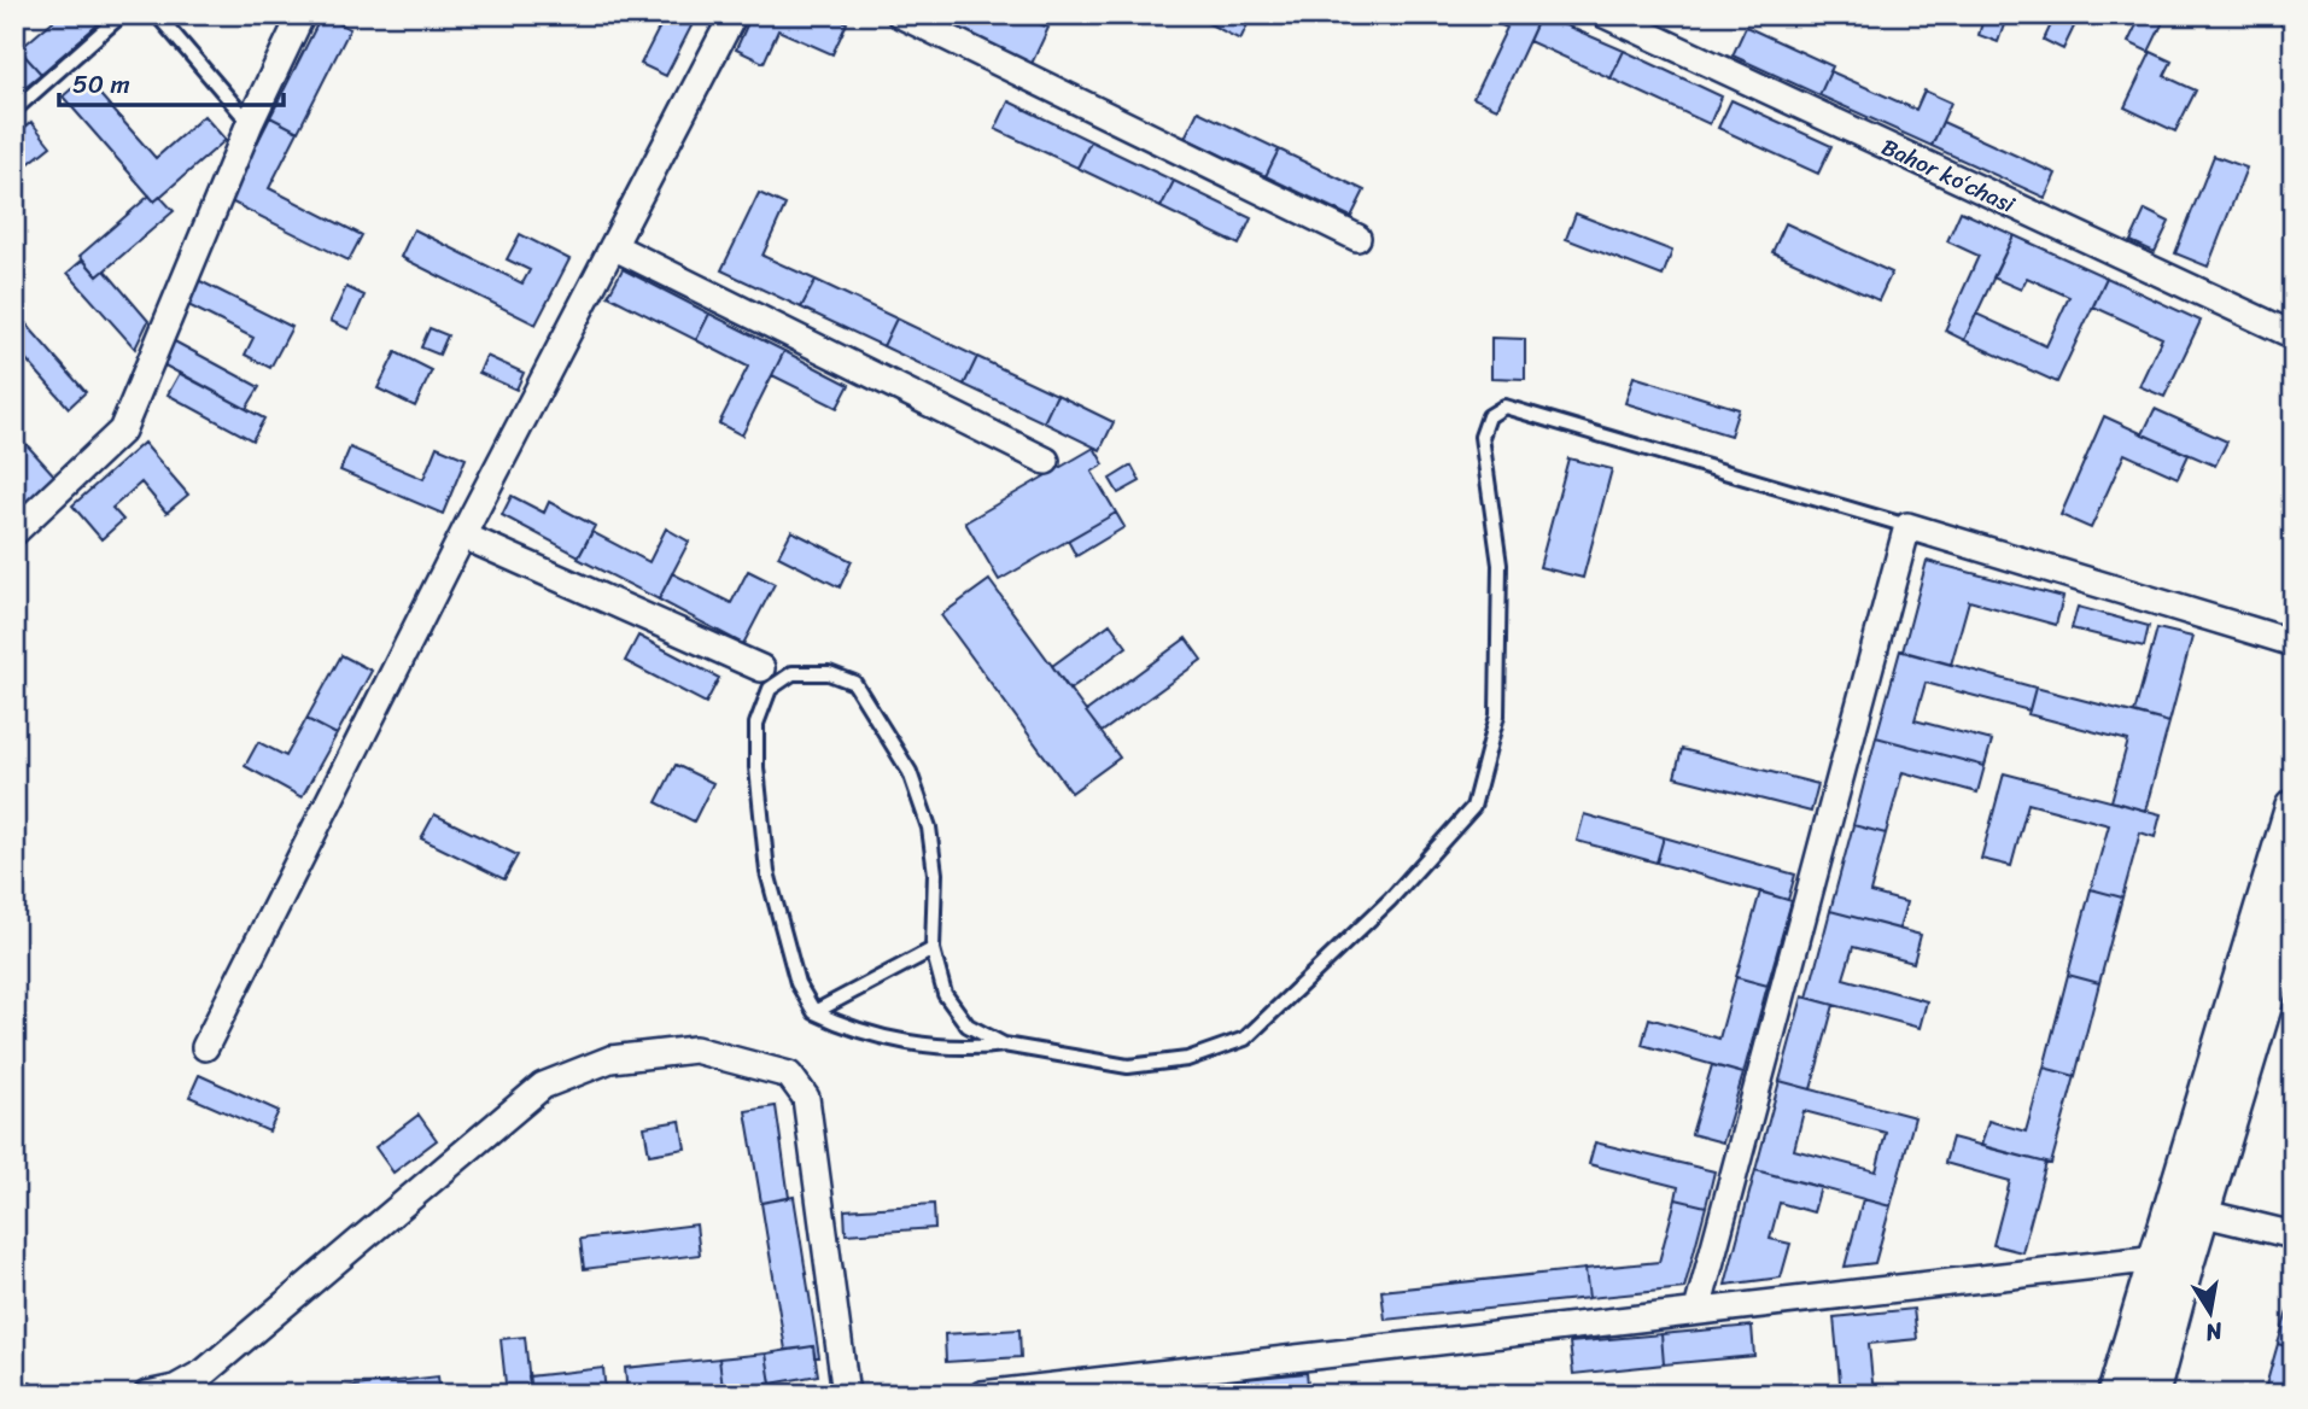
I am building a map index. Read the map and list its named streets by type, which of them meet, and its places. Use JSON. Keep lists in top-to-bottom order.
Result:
{
  "streets": {
    "street": ["Bahor koʻchasi"]
  },
  "scale_bar": "50 m",
  "north": "bottom"
}
